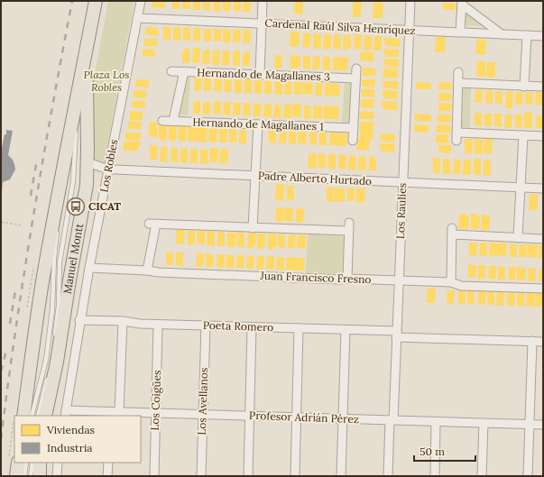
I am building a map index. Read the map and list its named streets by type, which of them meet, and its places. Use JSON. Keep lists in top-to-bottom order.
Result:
{
  "streets": {
    "main road": ["Manuel Montt"],
    "street": [
      "Cardenal Raúl Silva Henríquez",
      "Hernando de Magallanes 3",
      "Hernando de Magallanes 1",
      "Los Robles",
      "Padre Alberto Hurtado",
      "Los Raulíes",
      "Juan Francisco Fresno",
      "Poeta Romero",
      "Los Coigües",
      "Los Avellanos",
      "Profesor Adrián Pérez"
    ]
  },
  "crossings": [
    ["Cardenal Raúl Silva Henríquez", "Los Robles"],
    ["Cardenal Raúl Silva Henríquez", "Los Raulíes"],
    ["Los Robles", "Padre Alberto Hurtado"],
    ["Los Robles", "Juan Francisco Fresno"],
    ["Los Robles", "Poeta Romero"],
    ["Los Robles", "Profesor Adrián Pérez"],
    ["Padre Alberto Hurtado", "Los Raulíes"],
    ["Padre Alberto Hurtado", "Manuel Montt"],
    ["Los Raulíes", "Juan Francisco Fresno"],
    ["Los Raulíes", "Poeta Romero"],
    ["Los Raulíes", "Profesor Adrián Pérez"],
    ["Poeta Romero", "Los Coigües"],
    ["Poeta Romero", "Los Avellanos"],
    ["Los Coigües", "Profesor Adrián Pérez"],
    ["Los Avellanos", "Profesor Adrián Pérez"]
  ],
  "parks": ["Plaza Los Robles"],
  "places": {
    "bus stop": ["CICAT"]
  },
  "legend": ["Viviendas", "Industria"],
  "scale_bar": "50 m"
}
